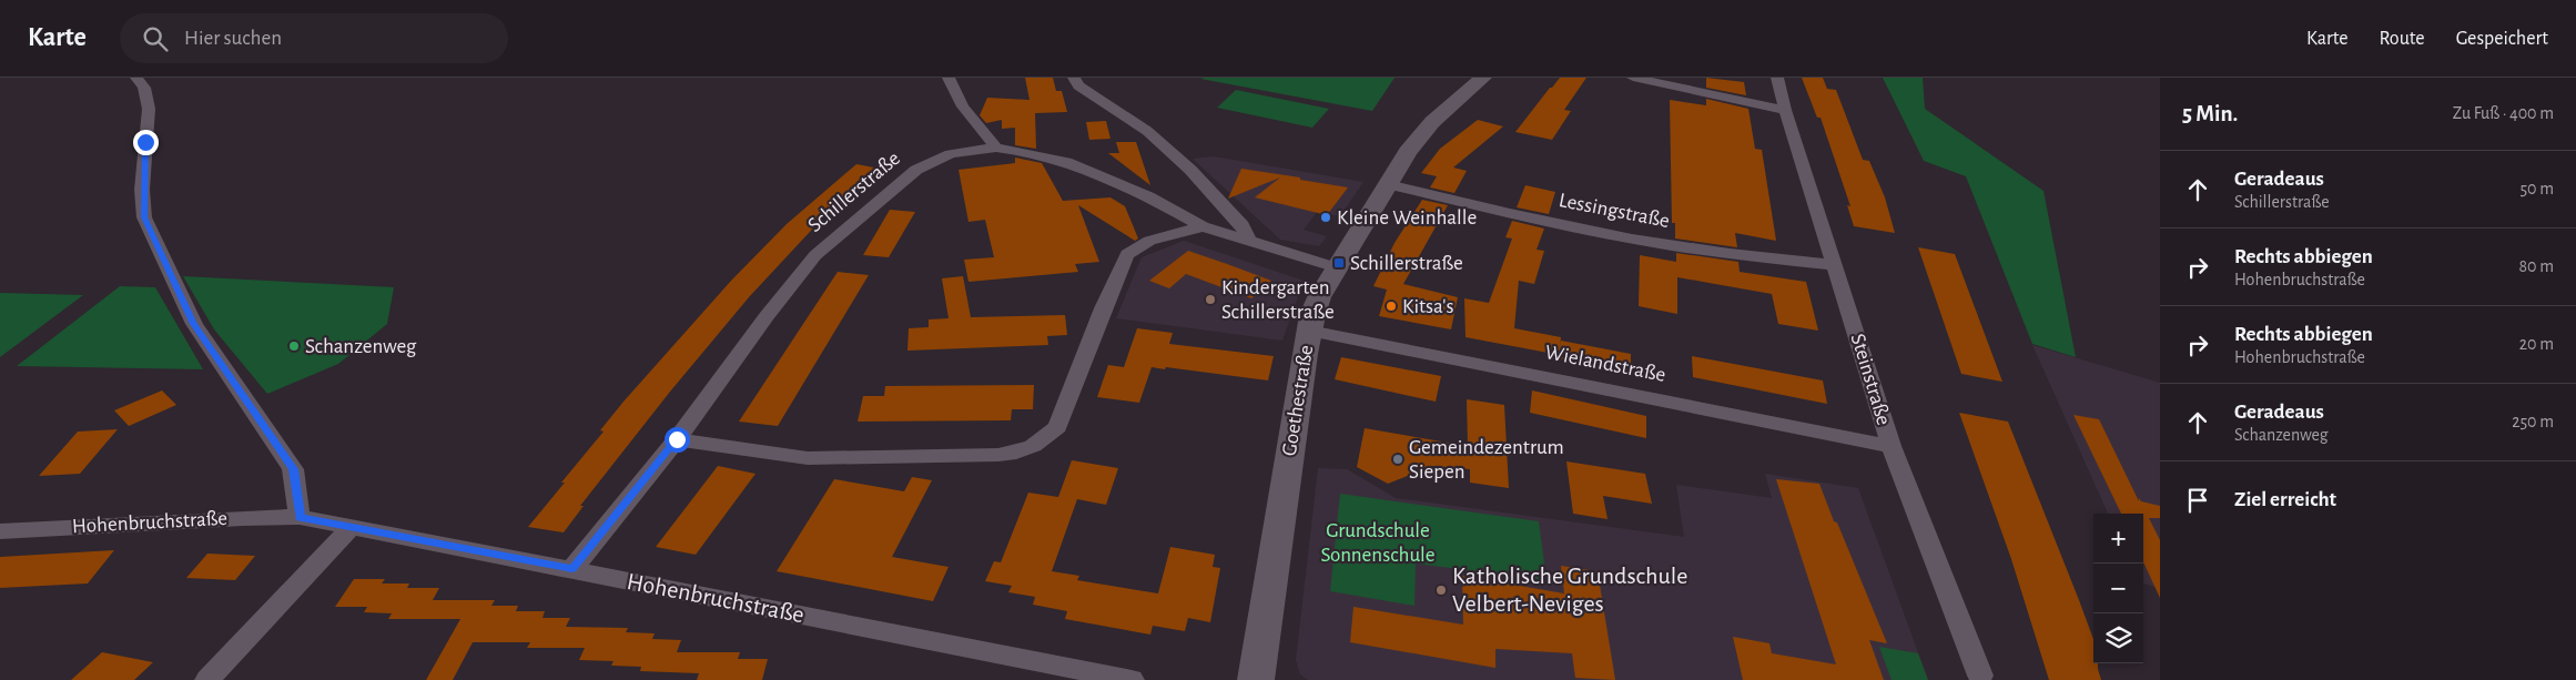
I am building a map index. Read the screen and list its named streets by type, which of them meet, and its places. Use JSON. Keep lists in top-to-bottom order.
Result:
{
  "streets": {
    "street": [
      "Schillerstraße",
      "Lessingstraße",
      "Wielandstraße",
      "Steinstraße",
      "Goethestraße",
      "Hohenbruchstraße"
    ]
  },
  "crossings": [
    ["Schillerstraße", "Goethestraße"],
    ["Schillerstraße", "Hohenbruchstraße"],
    ["Lessingstraße", "Steinstraße"],
    ["Lessingstraße", "Goethestraße"],
    ["Wielandstraße", "Steinstraße"],
    ["Wielandstraße", "Goethestraße"]
  ],
  "parks": ["Grundschule Sonnenschule"],
  "places": {
    "other": [
      "Kleine Weinhalle",
      "Kindergarten Schillerstraße",
      "Kitsa's",
      "Schanzenweg",
      "Gemeindezentrum Siepen",
      "Katholische Grundschule Velbert-Neviges"
    ],
    "transit": ["Schillerstraße"]
  },
  "page": {
    "header": "Karte",
    "search": "Hier suchen",
    "nav": ["Karte", "Route", "Gespeichert"],
    "heading": ["5 Min.", "Zu Fuß · 400 m"],
    "list": [
      ["Geradeaus", "Schillerstraße", "50 m"],
      ["Rechts abbiegen", "Hohenbruchstraße", "80 m"],
      ["Rechts abbiegen", "Hohenbruchstraße", "20 m"],
      ["Geradeaus", "Schanzenweg", "250 m"],
      "Ziel erreicht"
    ],
    "map_buttons": ["+", "−"]
  }
}
